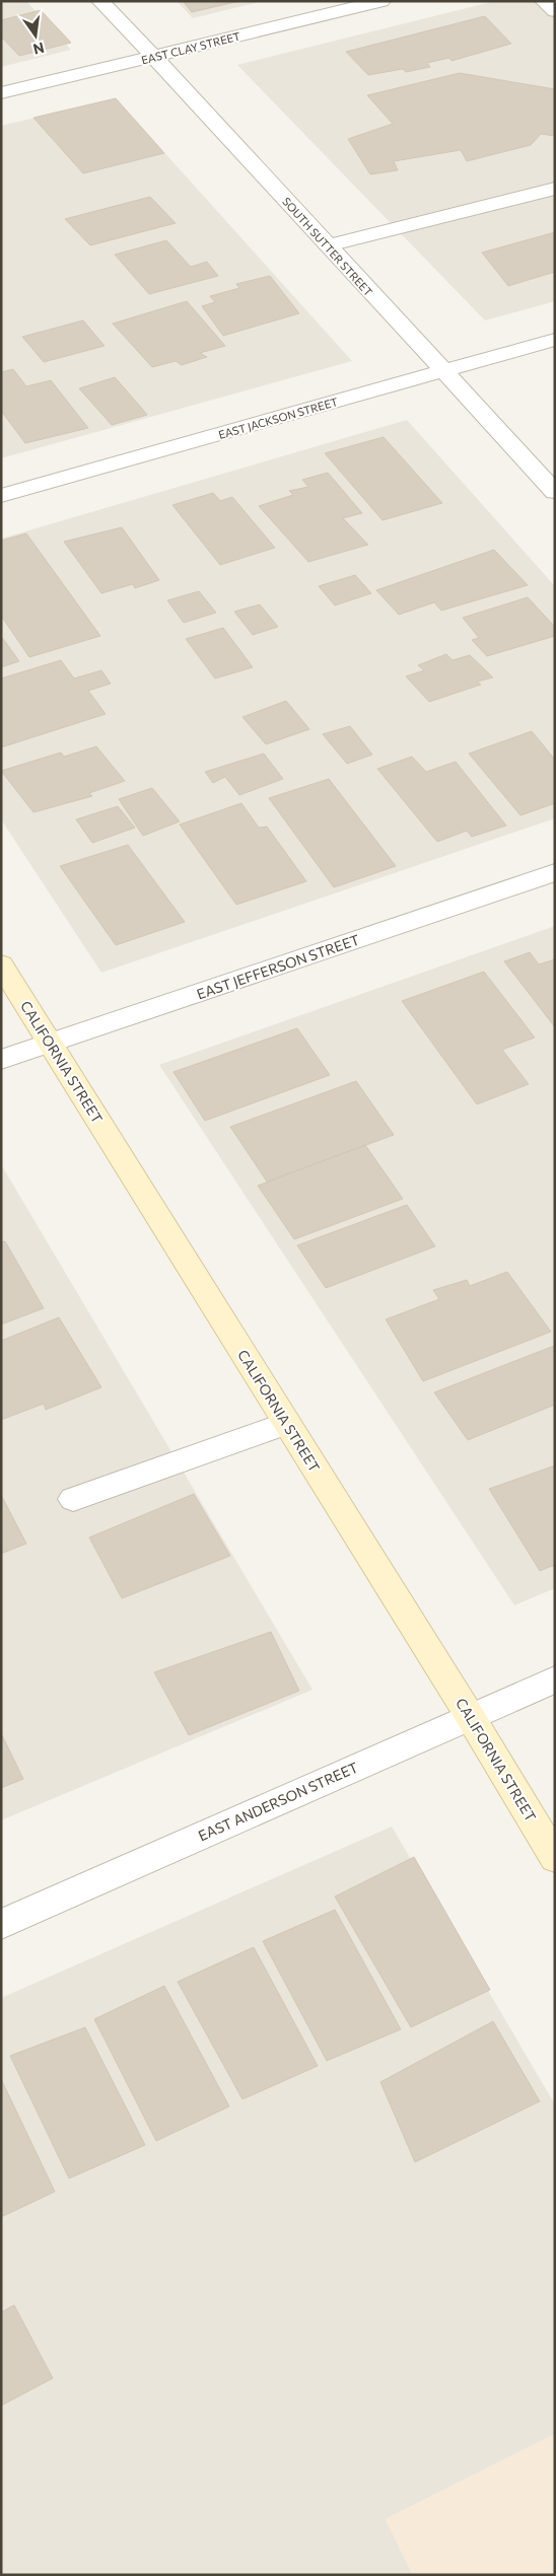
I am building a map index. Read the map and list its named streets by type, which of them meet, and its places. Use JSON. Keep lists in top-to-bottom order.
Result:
{
  "streets": {
    "street": [
      "EAST CLAY STREET",
      "SOUTH SUTTER STREET",
      "EAST JACKSON STREET",
      "EAST JEFFERSON STREET",
      "CALIFORNIA STREET",
      "EAST ANDERSON STREET"
    ]
  },
  "crossings": [
    ["EAST CLAY STREET", "SOUTH SUTTER STREET"],
    ["SOUTH SUTTER STREET", "EAST JACKSON STREET"],
    ["EAST JEFFERSON STREET", "CALIFORNIA STREET"],
    ["CALIFORNIA STREET", "EAST ANDERSON STREET"]
  ],
  "north": "bottom"
}
